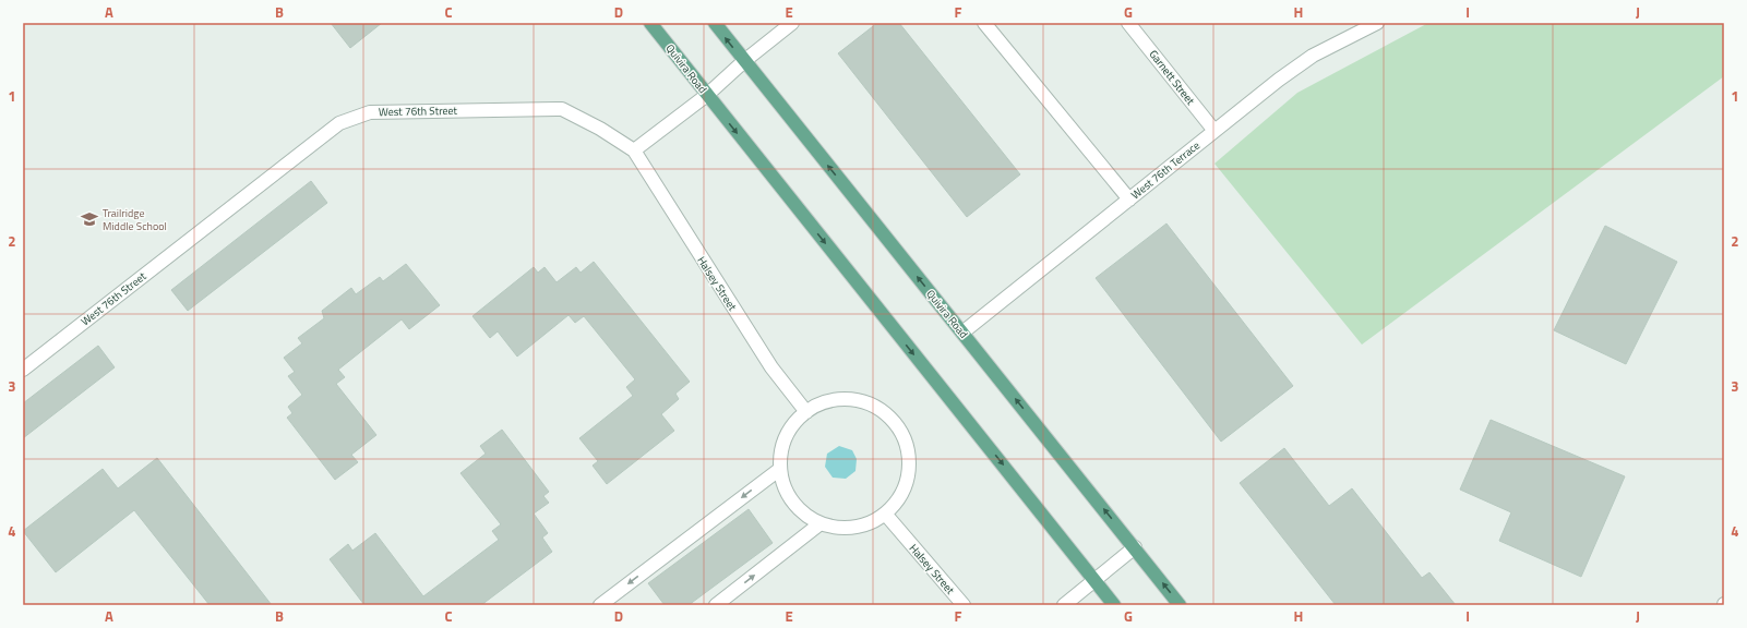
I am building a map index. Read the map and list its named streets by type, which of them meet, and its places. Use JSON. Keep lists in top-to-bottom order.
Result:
{
  "streets": {
    "main road": ["Quivira Road"],
    "street": [
      "Garnett Street",
      "West 76th Street",
      "West 76th Terrace",
      "Halsey Street"
    ]
  },
  "crossings": [
    ["Quivira Road", "West 76th Terrace"],
    ["Garnett Street", "West 76th Terrace"],
    ["West 76th Street", "Halsey Street"]
  ],
  "places": {
    "school or university": ["Trailridge Middle School"]
  },
  "grid": {
    "columns": [
      "A",
      "B",
      "C",
      "D",
      "E",
      "F",
      "G",
      "H",
      "I",
      "J"
    ],
    "rows": [
      "1",
      "2",
      "3",
      "4"
    ]
  }
}
